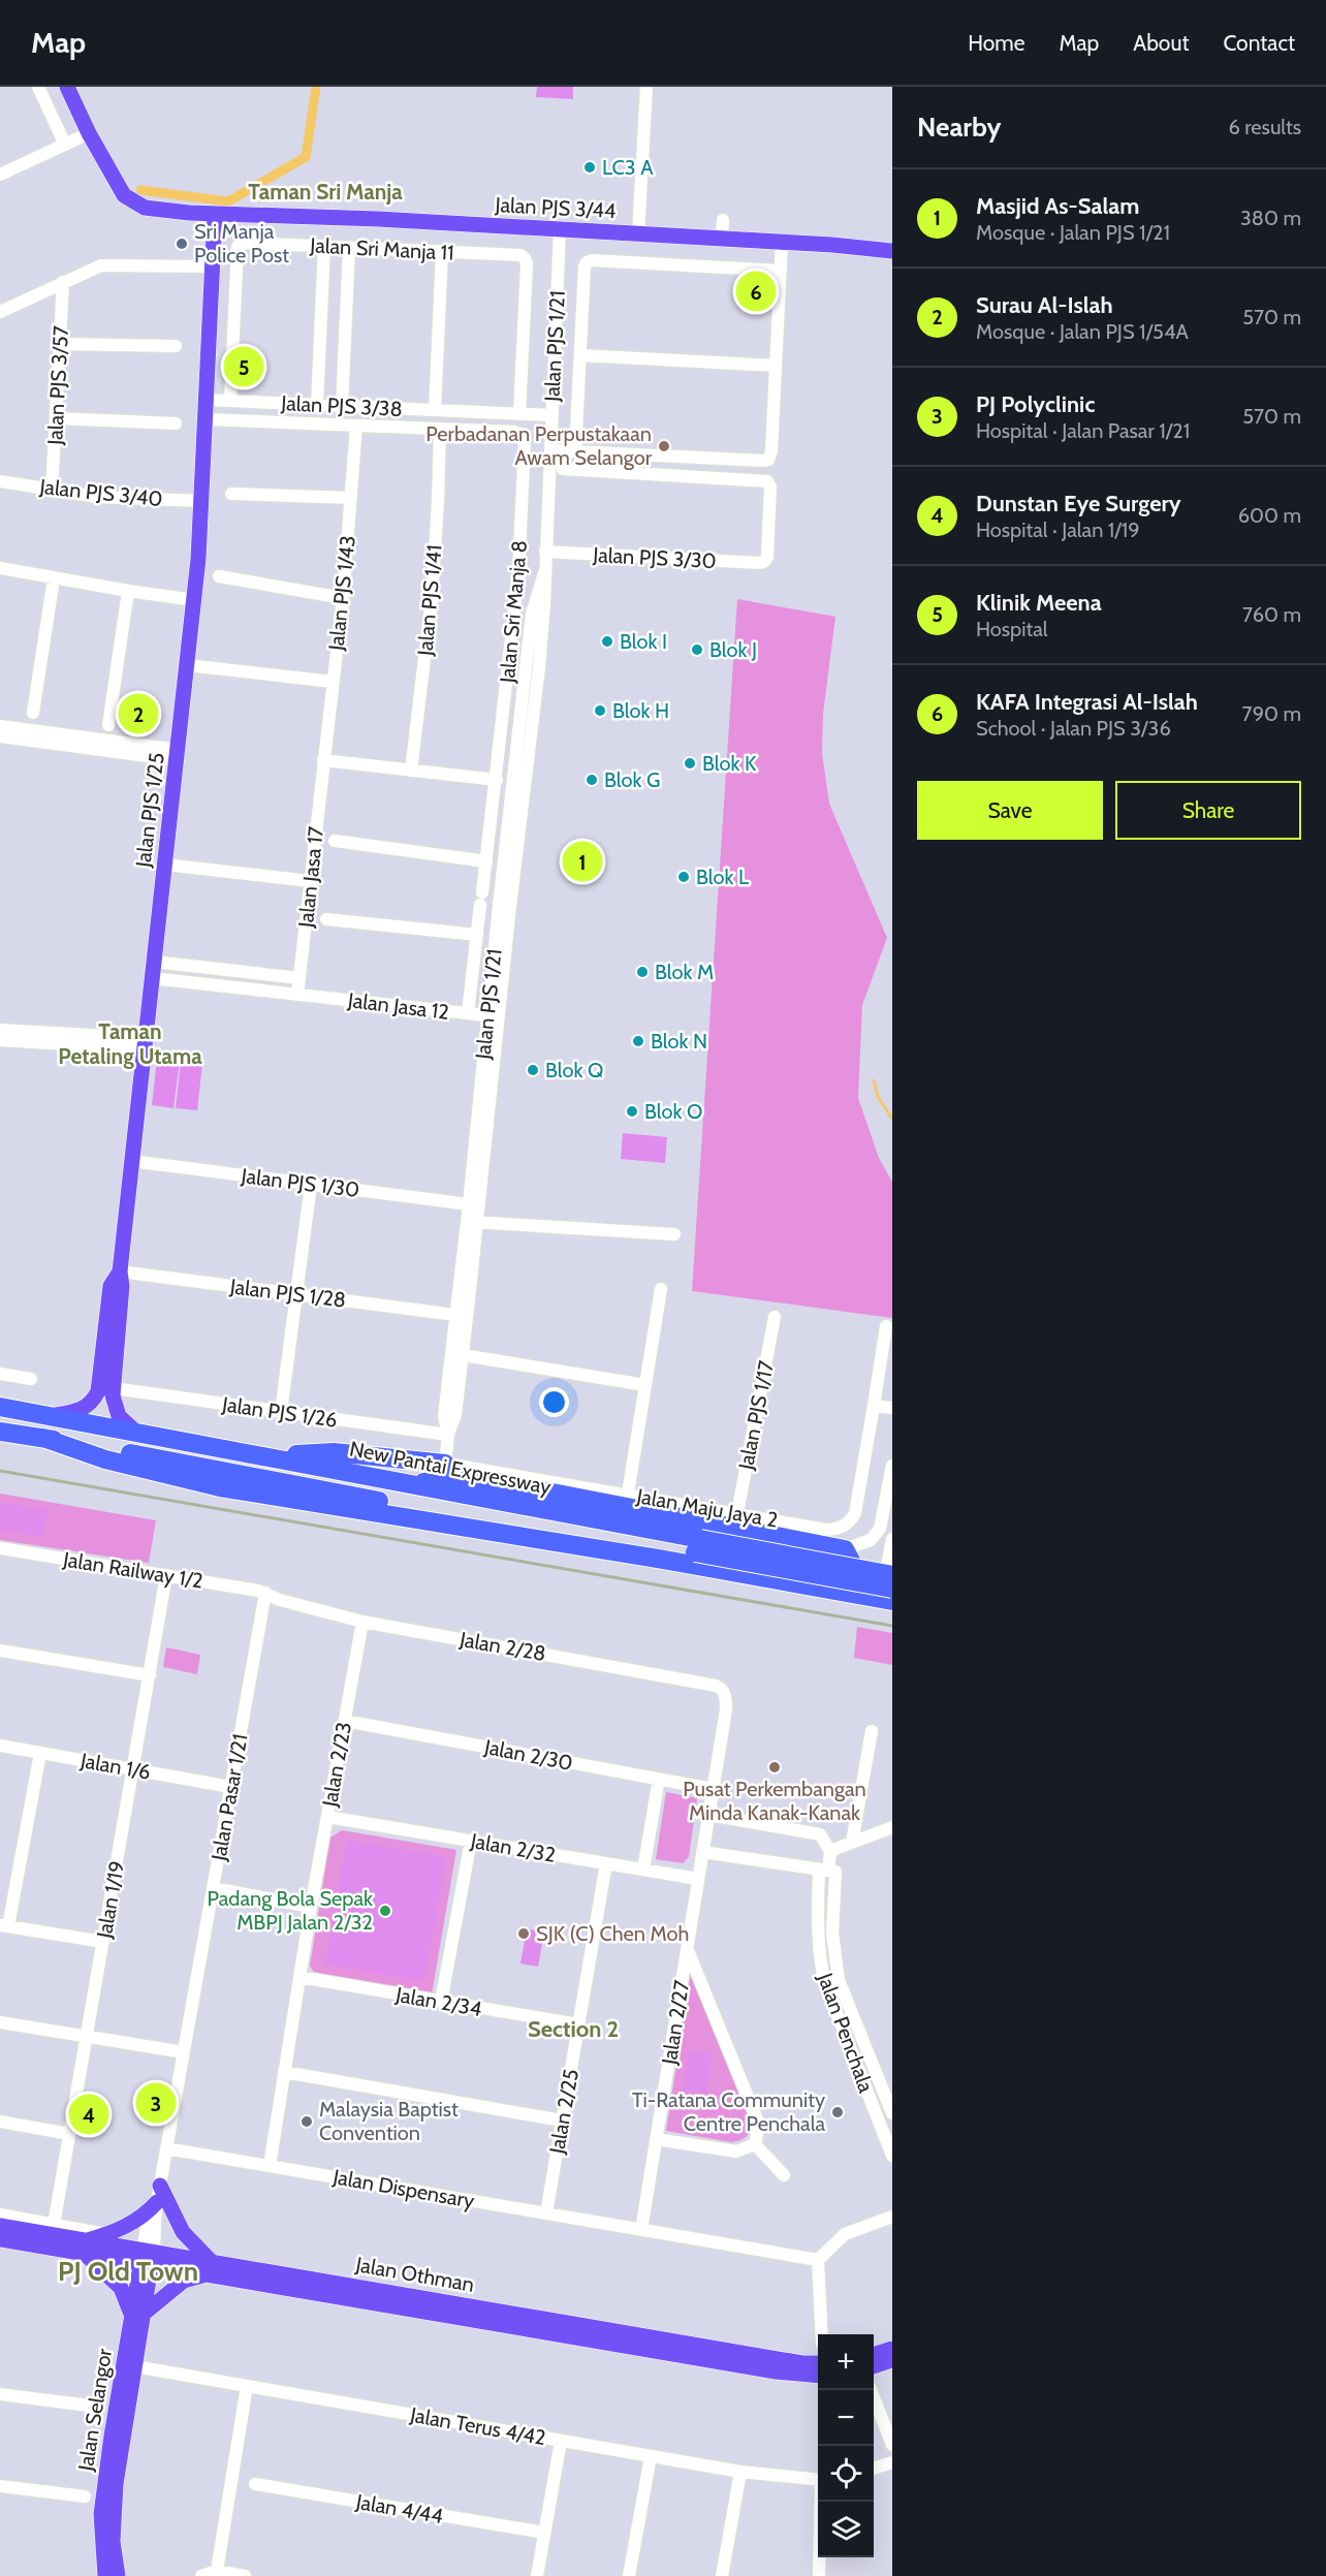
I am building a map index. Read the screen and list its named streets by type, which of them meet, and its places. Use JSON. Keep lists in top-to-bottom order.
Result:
{
  "streets": {
    "highway": ["New Pantai Expressway"],
    "main road": [
      "Jalan PJS 3/44",
      "Jalan PJS 1/25",
      "Jalan Othman",
      "Jalan Selangor"
    ],
    "street": [
      "Jalan Sri Manja 11",
      "Jalan PJS 1/21",
      "Jalan PJS 3/57",
      "Jalan PJS 3/38",
      "Jalan PJS 3/40",
      "Jalan PJS 3/30",
      "Jalan PJS 1/43",
      "Jalan PJS 1/41",
      "Jalan Sri Manja 8",
      "Jalan Jasa 17",
      "Jalan Jasa 12",
      "Jalan PJS 1/30",
      "Jalan PJS 1/28",
      "Jalan PJS 1/26",
      "Jalan PJS 1/17",
      "Jalan Maju Jaya 2",
      "Jalan Railway 1/2",
      "Jalan 2/28",
      "Jalan 2/30",
      "Jalan 2/23",
      "Jalan 1/6",
      "Jalan Pasar 1/21",
      "Jalan 2/32",
      "Jalan 1/19",
      "Jalan 2/34",
      "Jalan 2/27",
      "Jalan Penchala",
      "Jalan 2/25",
      "Jalan Dispensary",
      "Jalan Terus 4/42",
      "Jalan 4/44"
    ]
  },
  "crossings": [
    ["Jalan PJS 3/44", "Jalan PJS 1/21"],
    ["Jalan PJS 3/44", "Jalan PJS 1/25"],
    ["Jalan Sri Manja 11", "Jalan PJS 3/38"],
    ["Jalan PJS 1/21", "Jalan PJS 3/38"],
    ["Jalan PJS 1/21", "Jalan PJS 3/30"],
    ["Jalan PJS 1/21", "Jalan Jasa 12"],
    ["Jalan PJS 1/21", "Jalan PJS 1/30"],
    ["Jalan PJS 1/21", "Jalan PJS 1/28"],
    ["Jalan PJS 1/21", "Jalan PJS 1/26"],
    ["Jalan PJS 1/21", "Jalan Maju Jaya 2"],
    ["Jalan PJS 3/57", "Jalan PJS 3/40"],
    ["Jalan PJS 3/38", "Jalan PJS 1/43"],
    ["Jalan PJS 3/38", "Jalan PJS 1/41"],
    ["Jalan PJS 3/38", "Jalan Sri Manja 8"],
    ["Jalan PJS 3/38", "Jalan PJS 1/25"],
    ["Jalan PJS 3/40", "Jalan PJS 1/25"],
    ["Jalan PJS 1/43", "Jalan Jasa 17"],
    ["Jalan Sri Manja 8", "Jalan Jasa 12"],
    ["Jalan PJS 1/25", "Jalan Jasa 12"],
    ["Jalan PJS 1/25", "Jalan PJS 1/30"],
    ["Jalan PJS 1/25", "Jalan PJS 1/28"],
    ["Jalan PJS 1/25", "Jalan PJS 1/26"],
    ["Jalan PJS 1/25", "New Pantai Expressway"],
    ["Jalan Jasa 17", "Jalan Jasa 12"],
    ["Jalan PJS 1/17", "Jalan Maju Jaya 2"],
    ["Jalan Railway 1/2", "Jalan 2/28"],
    ["Jalan Railway 1/2", "Jalan Pasar 1/21"],
    ["Jalan Railway 1/2", "Jalan 1/19"],
    ["Jalan 2/28", "Jalan 2/23"],
    ["Jalan 2/28", "Jalan Pasar 1/21"],
    ["Jalan 2/28", "Jalan 2/27"],
    ["Jalan 2/30", "Jalan 2/23"],
    ["Jalan 2/30", "Jalan 2/27"],
    ["Jalan 2/23", "Jalan 2/32"],
    ["Jalan 2/23", "Jalan 2/34"],
    ["Jalan 2/23", "Jalan Dispensary"],
    ["Jalan 1/6", "Jalan Pasar 1/21"],
    ["Jalan 1/6", "Jalan 1/19"],
    ["Jalan Pasar 1/21", "Jalan Dispensary"],
    ["Jalan Pasar 1/21", "Jalan Othman"],
    ["Jalan Pasar 1/21", "Jalan Selangor"],
    ["Jalan 2/32", "Jalan 2/27"],
    ["Jalan 2/32", "Jalan 2/25"],
    ["Jalan 2/34", "Jalan 2/25"],
    ["Jalan 2/27", "Jalan Dispensary"],
    ["Jalan 2/25", "Jalan Dispensary"],
    ["Jalan Othman", "Jalan Selangor"],
    ["Jalan Selangor", "Jalan Terus 4/42"]
  ],
  "districts": [
    "Taman Sri Manja",
    "Taman Petaling Utama",
    "Section 2",
    "PJ Old Town"
  ],
  "places": [
    "LC3 A",
    "Sri Manja Police Post",
    "Perbadanan Perpustakaan Awam Selangor",
    "Blok I",
    "Blok J",
    "Blok H",
    "Blok K",
    "Blok G",
    "Blok L",
    "Blok M",
    "Blok N",
    "Blok Q",
    "Blok O",
    "Pusat Perkembangan Minda Kanak-Kanak",
    "Padang Bola Sepak MBPJ Jalan 2/32",
    "SJK (C) Chen Moh",
    "Ti-Ratana Community Centre Penchala",
    "Malaysia Baptist Convention"
  ],
  "page": {
    "header": "Map",
    "nav": [
      "Home",
      "Map",
      "About",
      "Contact"
    ],
    "heading": ["Nearby", "6 results"],
    "list": [
      {
        "mark": "1",
        "name": "Masjid As-Salam",
        "note": "Mosque · Jalan PJS 1/21",
        "value": "380 m"
      },
      {
        "mark": "2",
        "name": "Surau Al-Islah",
        "note": "Mosque · Jalan PJS 1/54A",
        "value": "570 m"
      },
      {
        "mark": "3",
        "name": "PJ Polyclinic",
        "note": "Hospital · Jalan Pasar 1/21",
        "value": "570 m"
      },
      {
        "mark": "4",
        "name": "Dunstan Eye Surgery",
        "note": "Hospital · Jalan 1/19",
        "value": "600 m"
      },
      {
        "mark": "5",
        "name": "Klinik Meena",
        "note": "Hospital",
        "value": "760 m"
      },
      {
        "mark": "6",
        "name": "KAFA Integrasi Al-Islah",
        "note": "School · Jalan PJS 3/36",
        "value": "790 m"
      }
    ],
    "pins": [
      "6",
      "5",
      "2",
      "1",
      "3",
      "4"
    ],
    "buttons": ["Save", "Share"],
    "map_buttons": ["+", "−"]
  }
}
